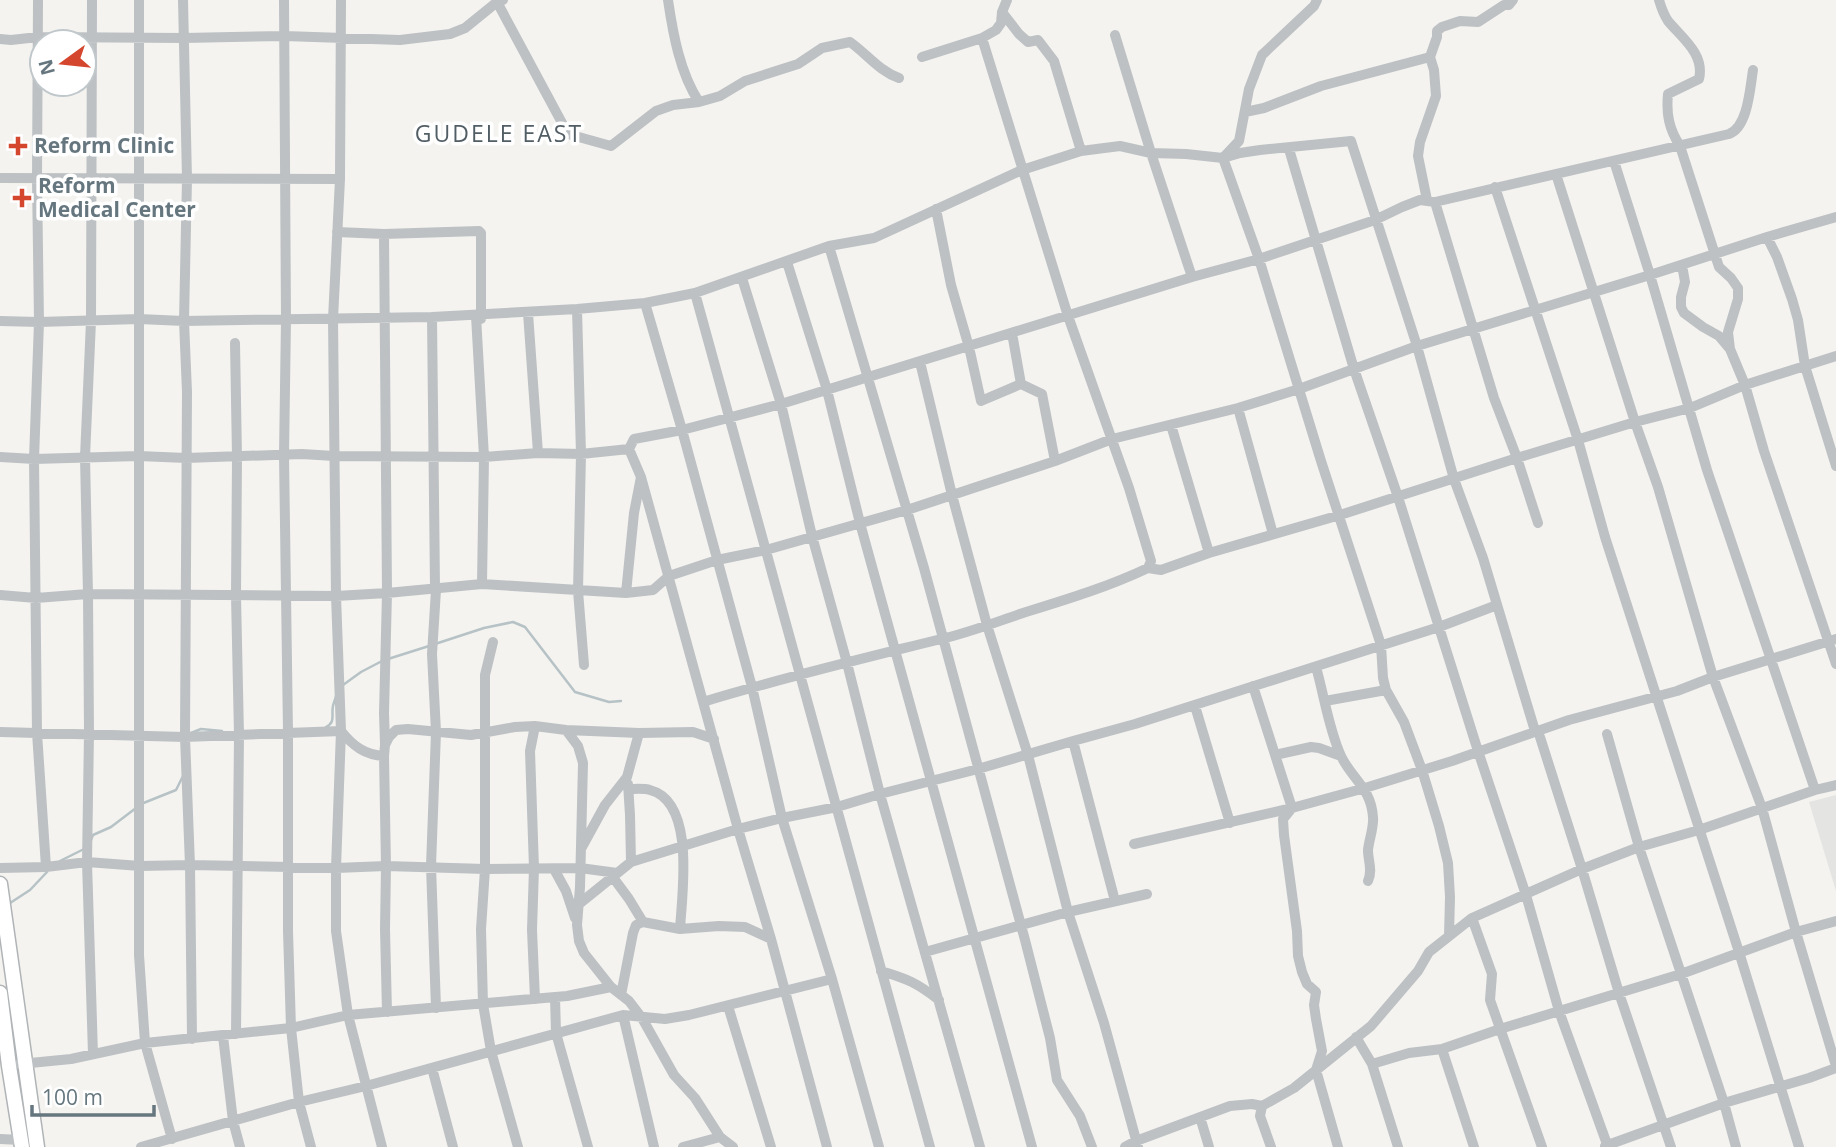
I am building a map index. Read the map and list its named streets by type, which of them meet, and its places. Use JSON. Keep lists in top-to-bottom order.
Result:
{
  "districts": ["GUDELE EAST"],
  "places": {
    "health": ["Reform Clinic", "Reform Medical Center"]
  },
  "scale_bar": "100 m",
  "north": "left"
}
